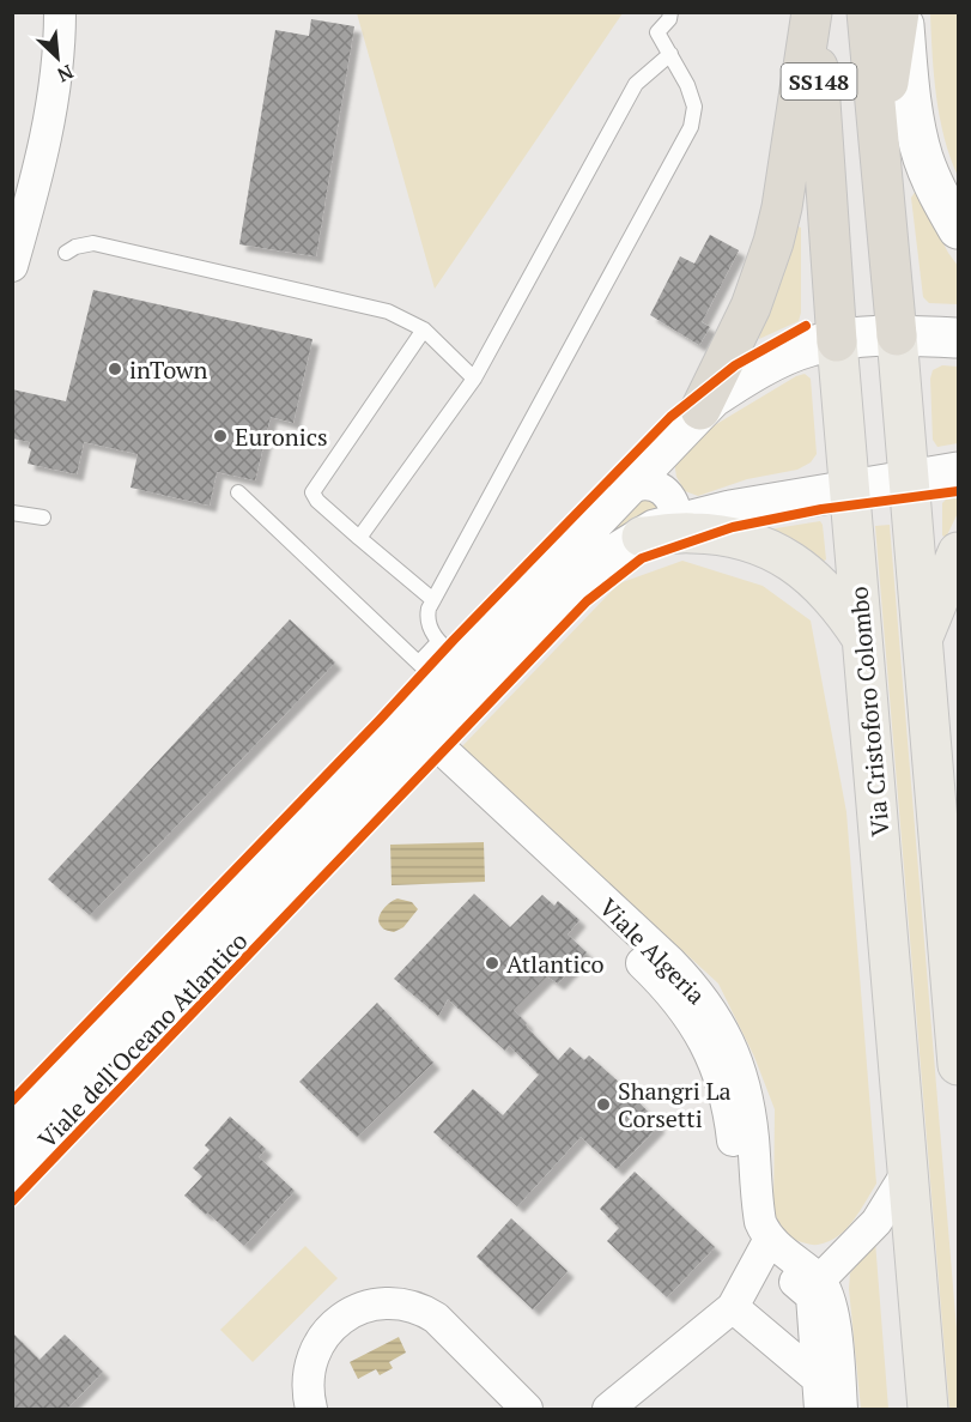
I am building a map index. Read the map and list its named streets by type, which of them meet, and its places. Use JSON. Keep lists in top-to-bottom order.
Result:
{
  "streets": {
    "highway": ["SS148", "Via Cristoforo Colombo"],
    "main road": ["Viale dell'Oceano Atlantico"],
    "street": ["Viale Algeria"]
  },
  "crossings": [
    ["Via Cristoforo Colombo", "Viale dell'Oceano Atlantico"],
    ["Viale Algeria", "Viale dell'Oceano Atlantico"]
  ],
  "places": [
    "inTown",
    "Euronics",
    "Atlantico",
    "Shangri La Corsetti"
  ],
  "north": "bottom right"
}
